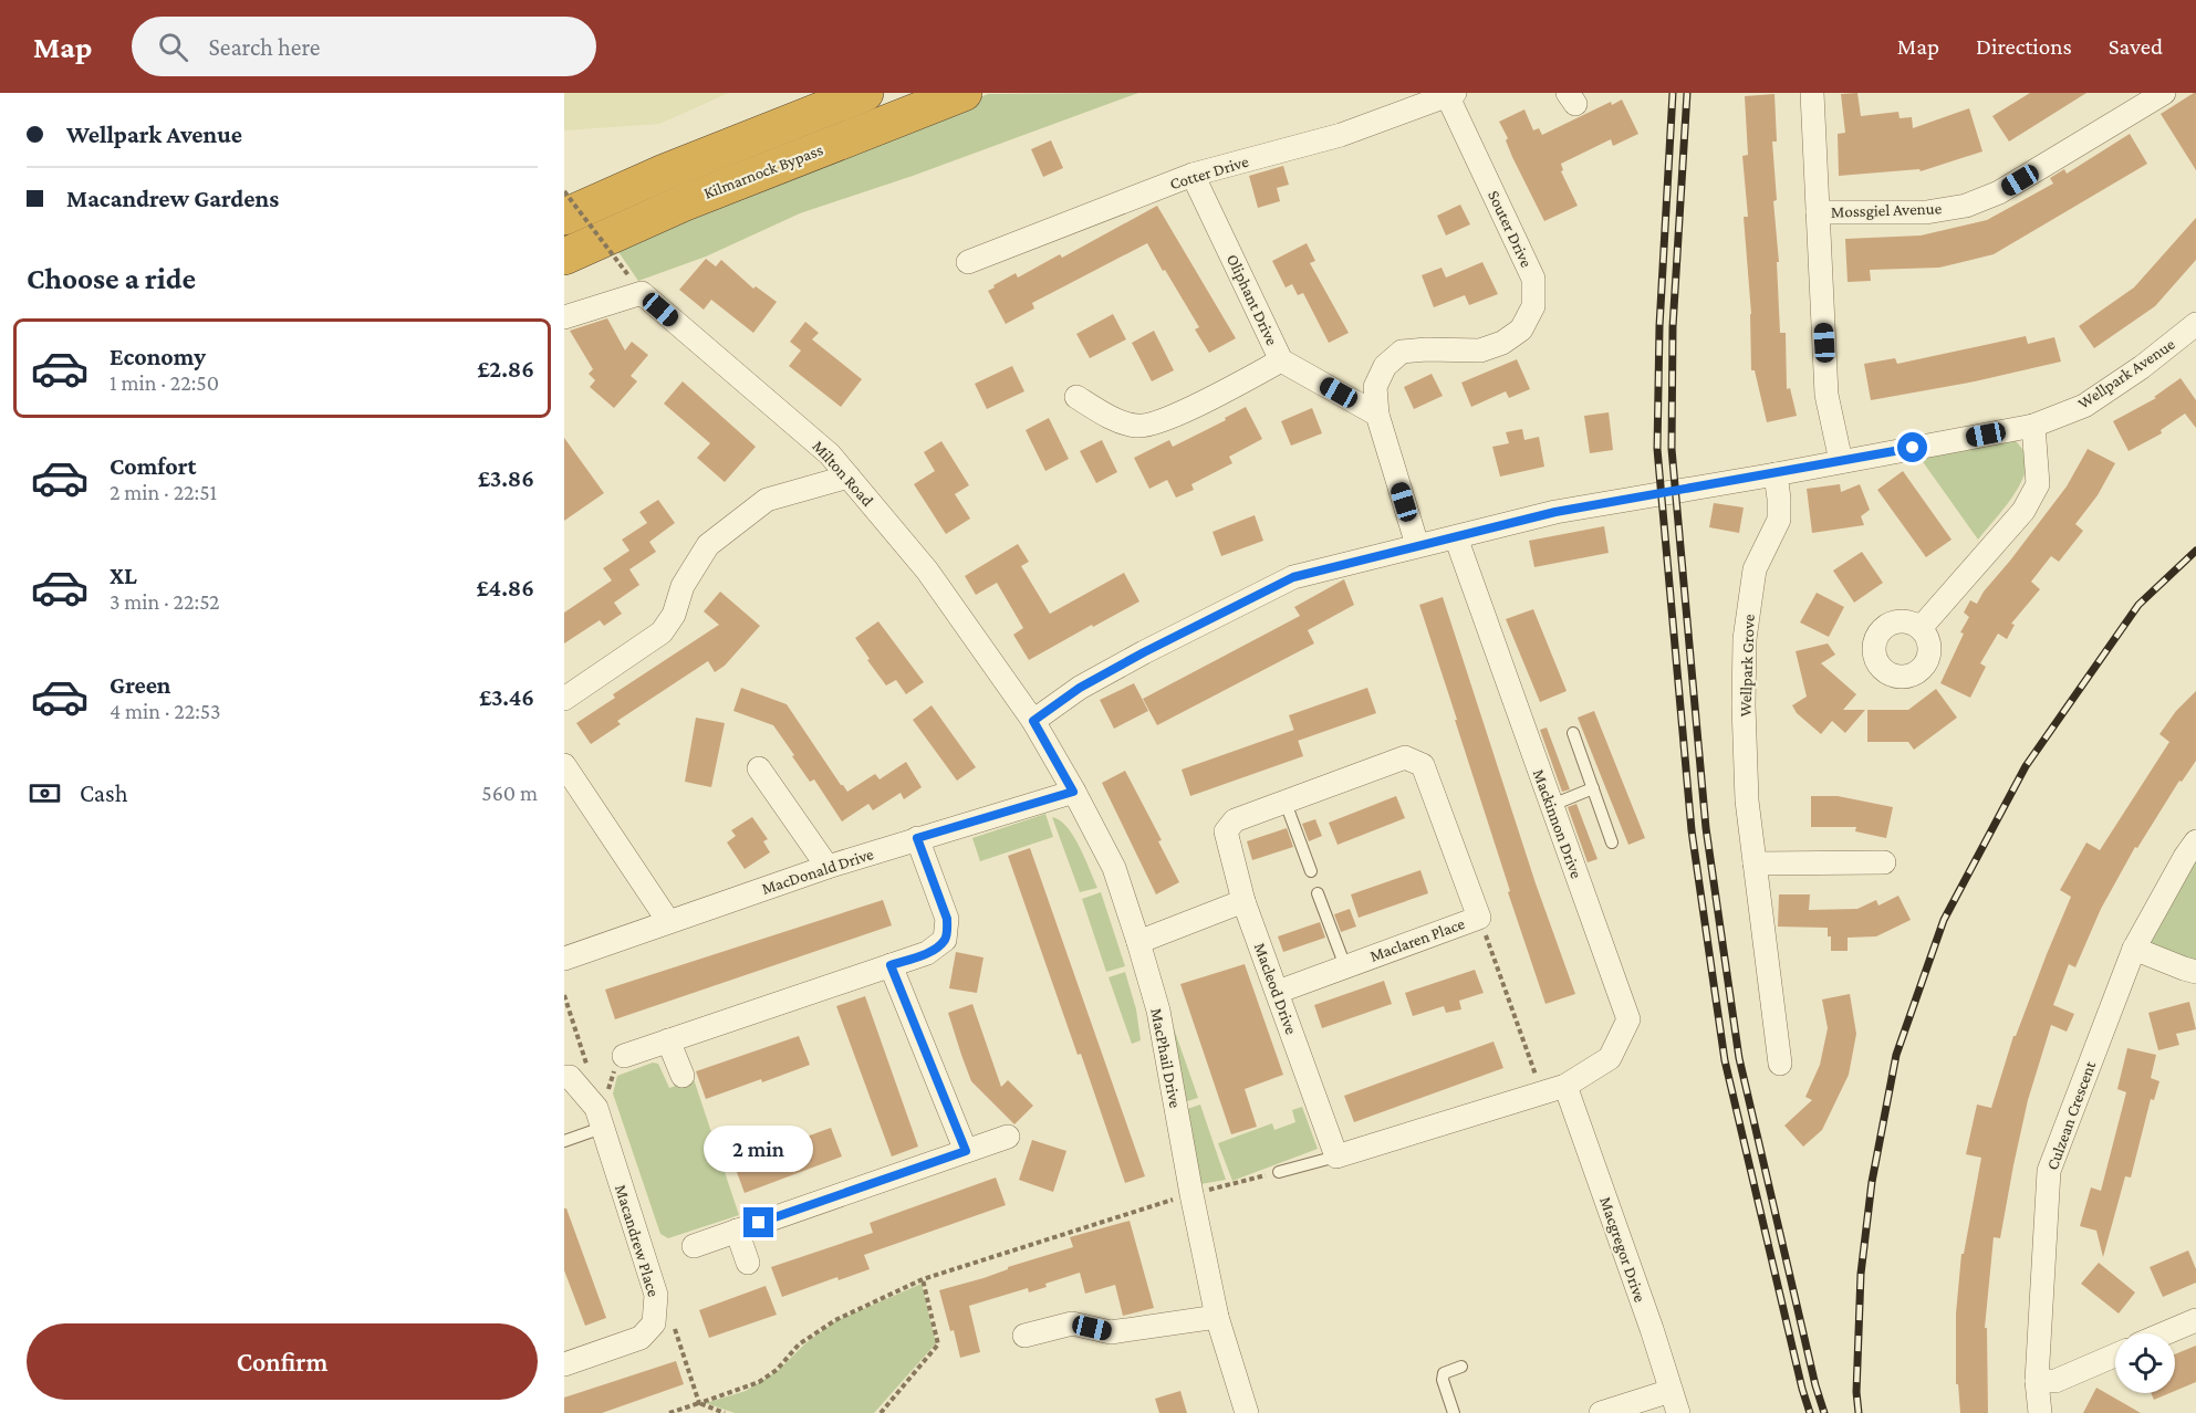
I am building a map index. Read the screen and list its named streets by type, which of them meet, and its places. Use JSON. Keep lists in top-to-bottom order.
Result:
{
  "streets": {
    "highway": ["Kilmarnock Bypass"],
    "street": [
      "Cotter Drive",
      "Mossgiel Avenue",
      "Souter Drive",
      "Oliphant Drive",
      "Wellpark Avenue",
      "Milton Road",
      "Wellpark Grove",
      "Mackinnon Drive",
      "MacDonald Drive",
      "Maclaren Place",
      "Macleod Drive",
      "MacPhail Drive",
      "Culzean Crescent",
      "Macandrew Place",
      "Macgregor Drive"
    ]
  },
  "crossings": [
    ["Cotter Drive", "Souter Drive"],
    ["Cotter Drive", "Oliphant Drive"],
    ["Souter Drive", "Oliphant Drive"],
    ["Souter Drive", "Wellpark Avenue"],
    ["Wellpark Avenue", "Milton Road"],
    ["Wellpark Avenue", "Wellpark Grove"],
    ["Wellpark Avenue", "Mackinnon Drive"],
    ["Wellpark Avenue", "MacPhail Drive"],
    ["Milton Road", "MacPhail Drive"],
    ["Mackinnon Drive", "Macleod Drive"],
    ["Mackinnon Drive", "Macgregor Drive"],
    ["MacDonald Drive", "MacPhail Drive"],
    ["Maclaren Place", "Macleod Drive"]
  ],
  "page": {
    "header": "Map",
    "search": "Search here",
    "nav": ["Map", "Directions", "Saved"],
    "banner": ["Wellpark Avenue", "Macandrew Gardens"],
    "heading": "Choose a ride",
    "list": [
      {
        "name": "Economy",
        "note": "1 min · 22:50",
        "value": "£2.86"
      },
      {
        "name": "Comfort",
        "note": "2 min · 22:51",
        "value": "£3.86"
      },
      {
        "name": "XL",
        "note": "3 min · 22:52",
        "value": "£4.86"
      },
      {
        "name": "Green",
        "note": "4 min · 22:53",
        "value": "£3.46"
      }
    ],
    "pay": ["Cash", "560 m"],
    "bubble": "2 min",
    "buttons": "Confirm"
  }
}
